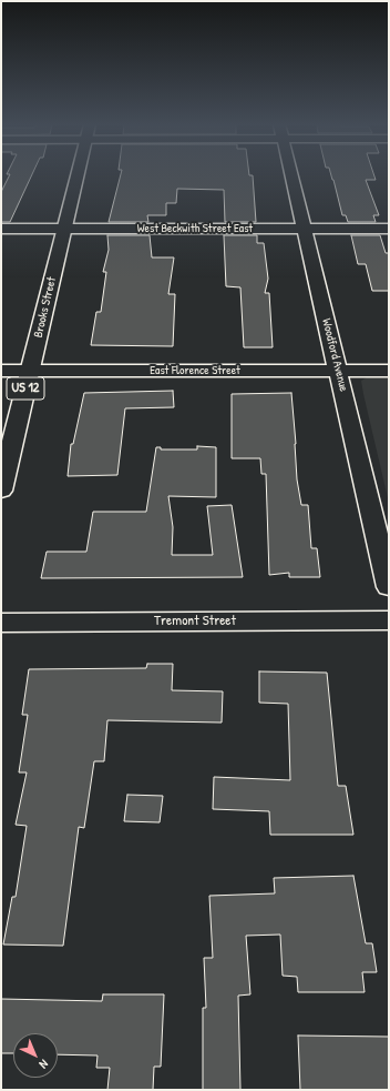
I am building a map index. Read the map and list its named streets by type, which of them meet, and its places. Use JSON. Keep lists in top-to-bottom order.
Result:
{
  "streets": {
    "highway": ["Brooks Street", "US 12"],
    "street": [
      "West Beckwith Street East",
      "Woodford Avenue",
      "East Florence Street",
      "Tremont Street"
    ]
  },
  "crossings": [
    ["West Beckwith Street East", "Brooks Street"],
    ["West Beckwith Street East", "Woodford Avenue"],
    ["Brooks Street", "East Florence Street"],
    ["Woodford Avenue", "East Florence Street"]
  ],
  "north": "bottom right"
}
